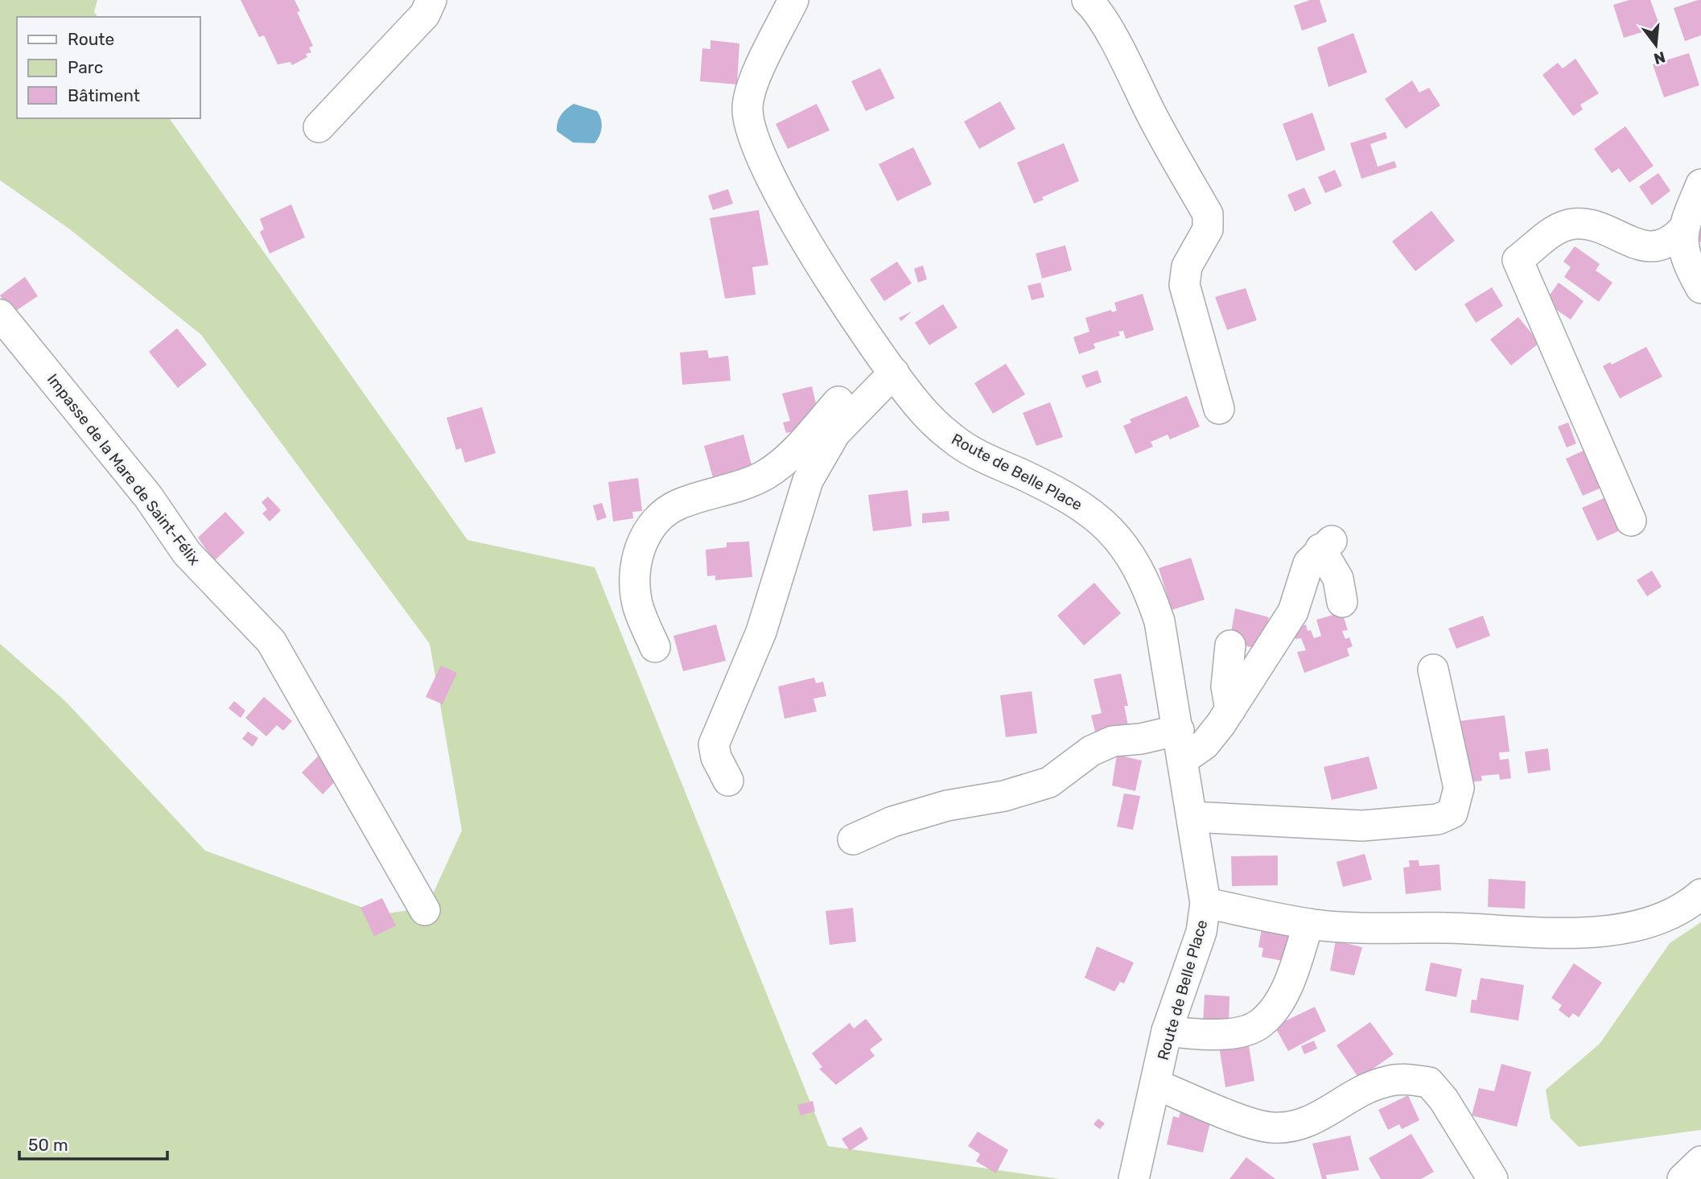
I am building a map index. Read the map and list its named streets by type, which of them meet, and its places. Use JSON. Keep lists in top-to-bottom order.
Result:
{
  "streets": {
    "street": ["Impasse de la Mare de Saint-Félix", "Route de Belle Place"]
  },
  "legend": ["Route", "Parc", "Bâtiment"],
  "scale_bar": "50 m",
  "north": "bottom"
}
